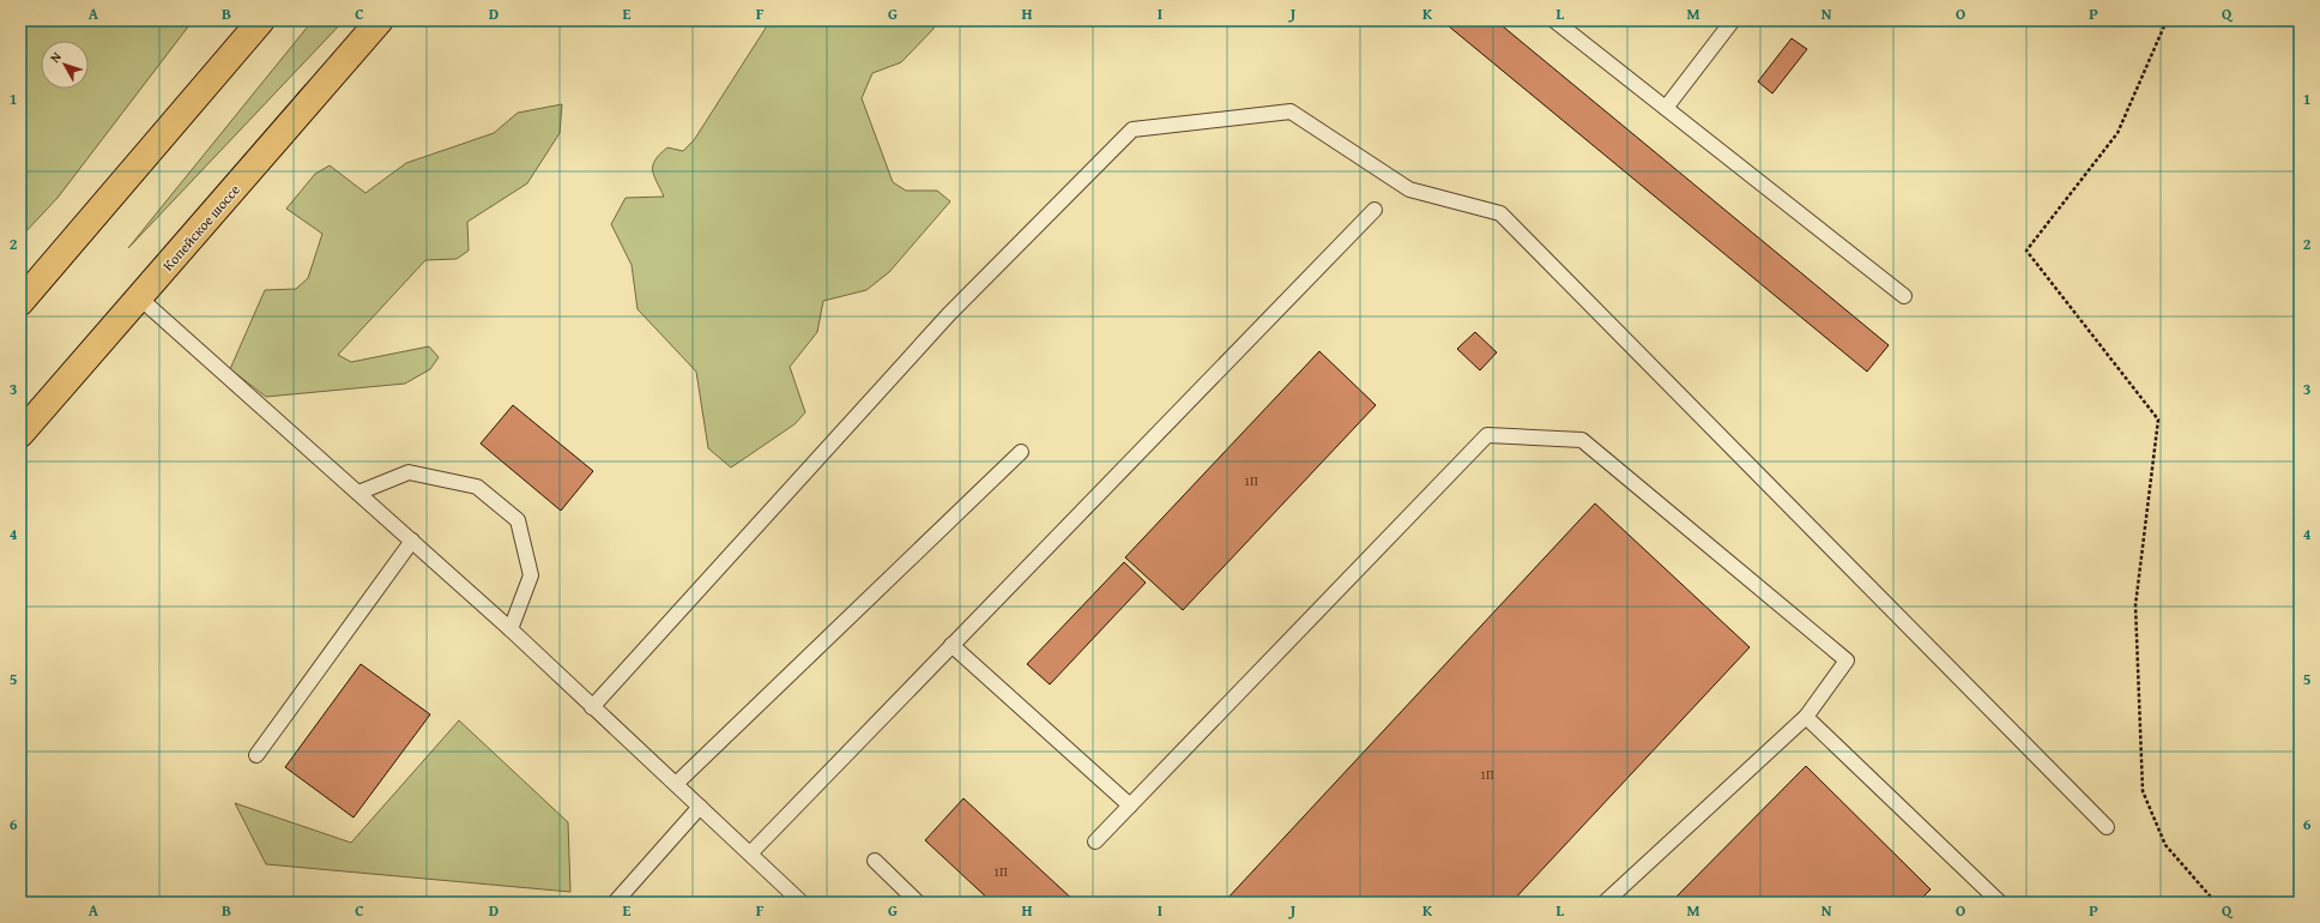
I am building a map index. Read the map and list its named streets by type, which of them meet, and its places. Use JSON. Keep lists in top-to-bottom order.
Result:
{
  "streets": {
    "main road": ["Копейское шоссе"]
  },
  "house_numbers": ["1П", "1П", "1П"],
  "north": "top left",
  "grid": {
    "columns": [
      "A",
      "B",
      "C",
      "D",
      "E",
      "F",
      "G",
      "H",
      "I",
      "J",
      "K",
      "L",
      "M",
      "N",
      "O",
      "P",
      "Q"
    ],
    "rows": [
      "1",
      "2",
      "3",
      "4",
      "5",
      "6"
    ]
  }
}
